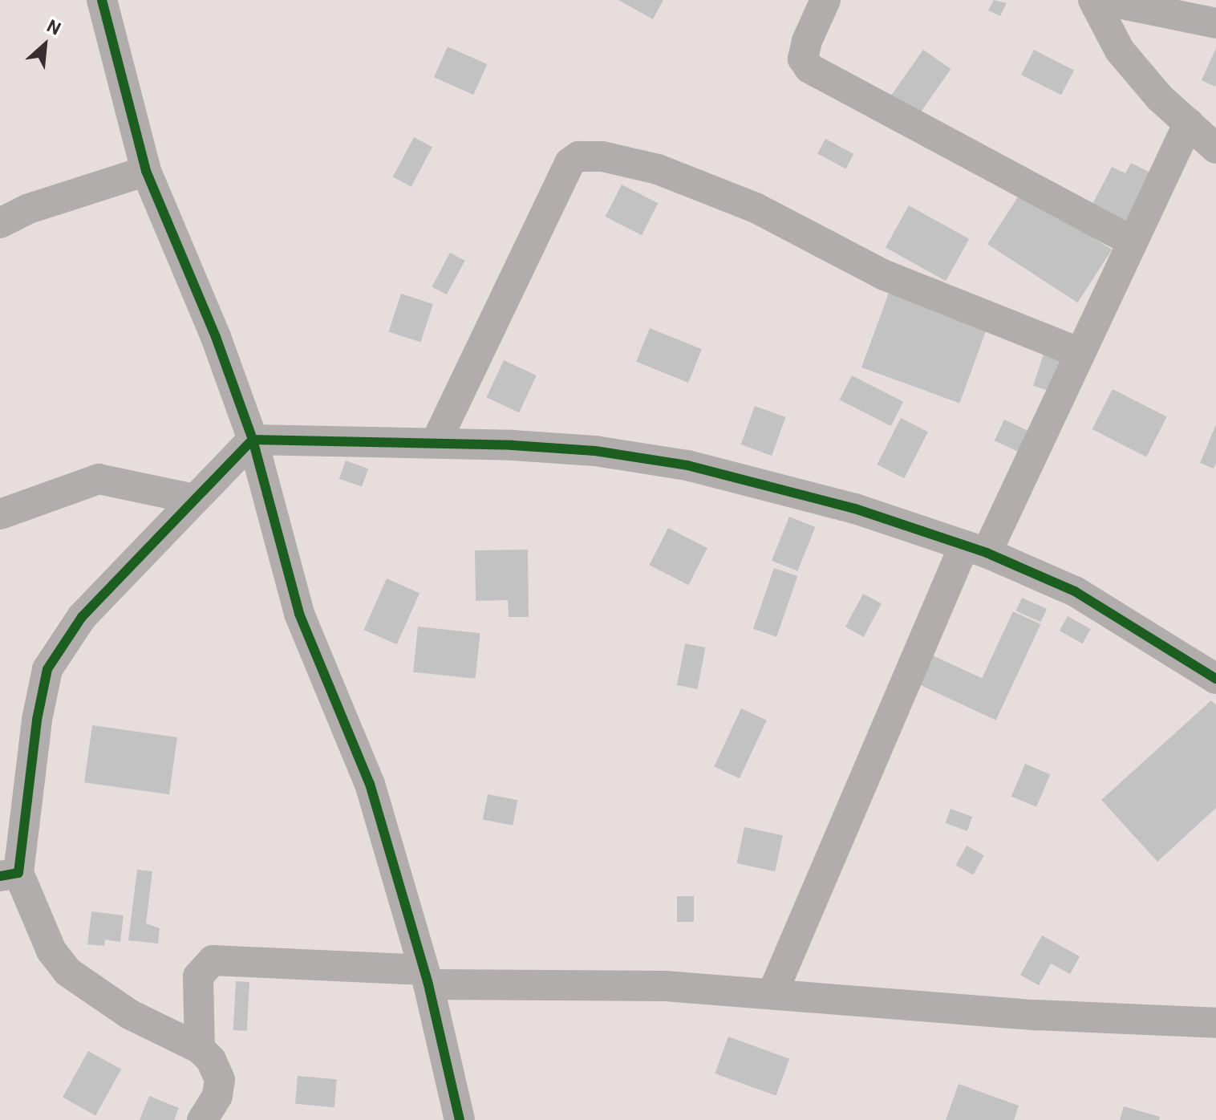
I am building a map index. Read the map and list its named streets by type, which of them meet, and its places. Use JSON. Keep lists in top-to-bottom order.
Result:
{
  "north": "top right"
}
